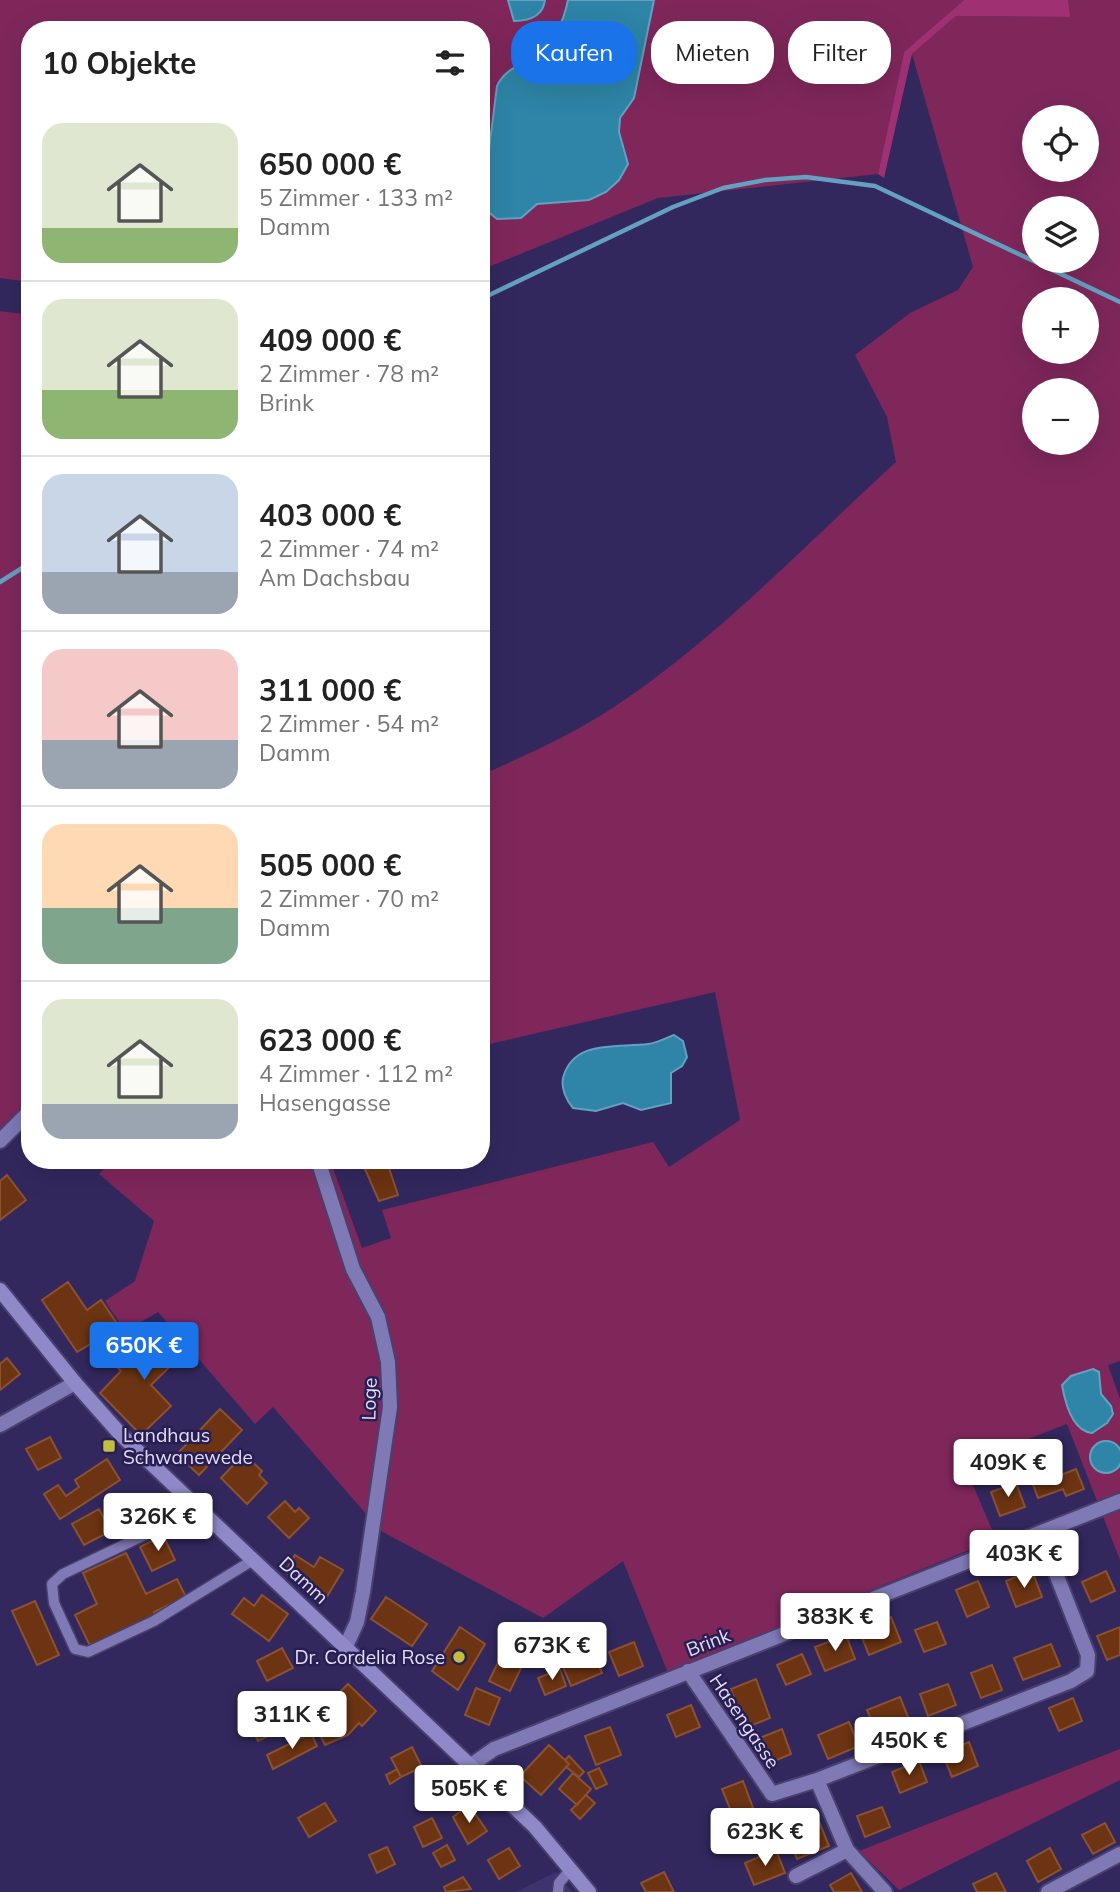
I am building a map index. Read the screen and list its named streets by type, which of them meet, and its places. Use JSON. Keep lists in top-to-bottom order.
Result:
{
  "streets": {
    "main road": ["Damm"],
    "street": ["Loge", "Brink", "Hasengasse"]
  },
  "crossings": [
    ["Loge", "Damm"],
    ["Damm", "Brink"],
    ["Brink", "Hasengasse"]
  ],
  "places": {
    "transit": ["Landhaus Schwanewede"],
    "other": ["Dr. Cordelia Rose"]
  },
  "page": {
    "chip": ["Kaufen", "Mieten", "Filter"],
    "heading": "10 Objekte",
    "map_buttons": ["+", "−"],
    "list": [
      {
        "name": "650 000 €",
        "note": "5 Zimmer · 133 m² · Damm"
      },
      {
        "name": "409 000 €",
        "note": "2 Zimmer · 78 m² · Brink"
      },
      {
        "name": "403 000 €",
        "note": "2 Zimmer · 74 m² · Am Dachsbau"
      },
      {
        "name": "311 000 €",
        "note": "2 Zimmer · 54 m² · Damm"
      },
      {
        "name": "505 000 €",
        "note": "2 Zimmer · 70 m² · Damm"
      },
      {
        "name": "623 000 €",
        "note": "4 Zimmer · 112 m² · Hasengasse"
      }
    ],
    "price": [
      "650K €",
      "409K €",
      "326K €",
      "403K €",
      "383K €",
      "673K €",
      "311K €",
      "450K €",
      "505K €",
      "623K €"
    ]
  }
}
